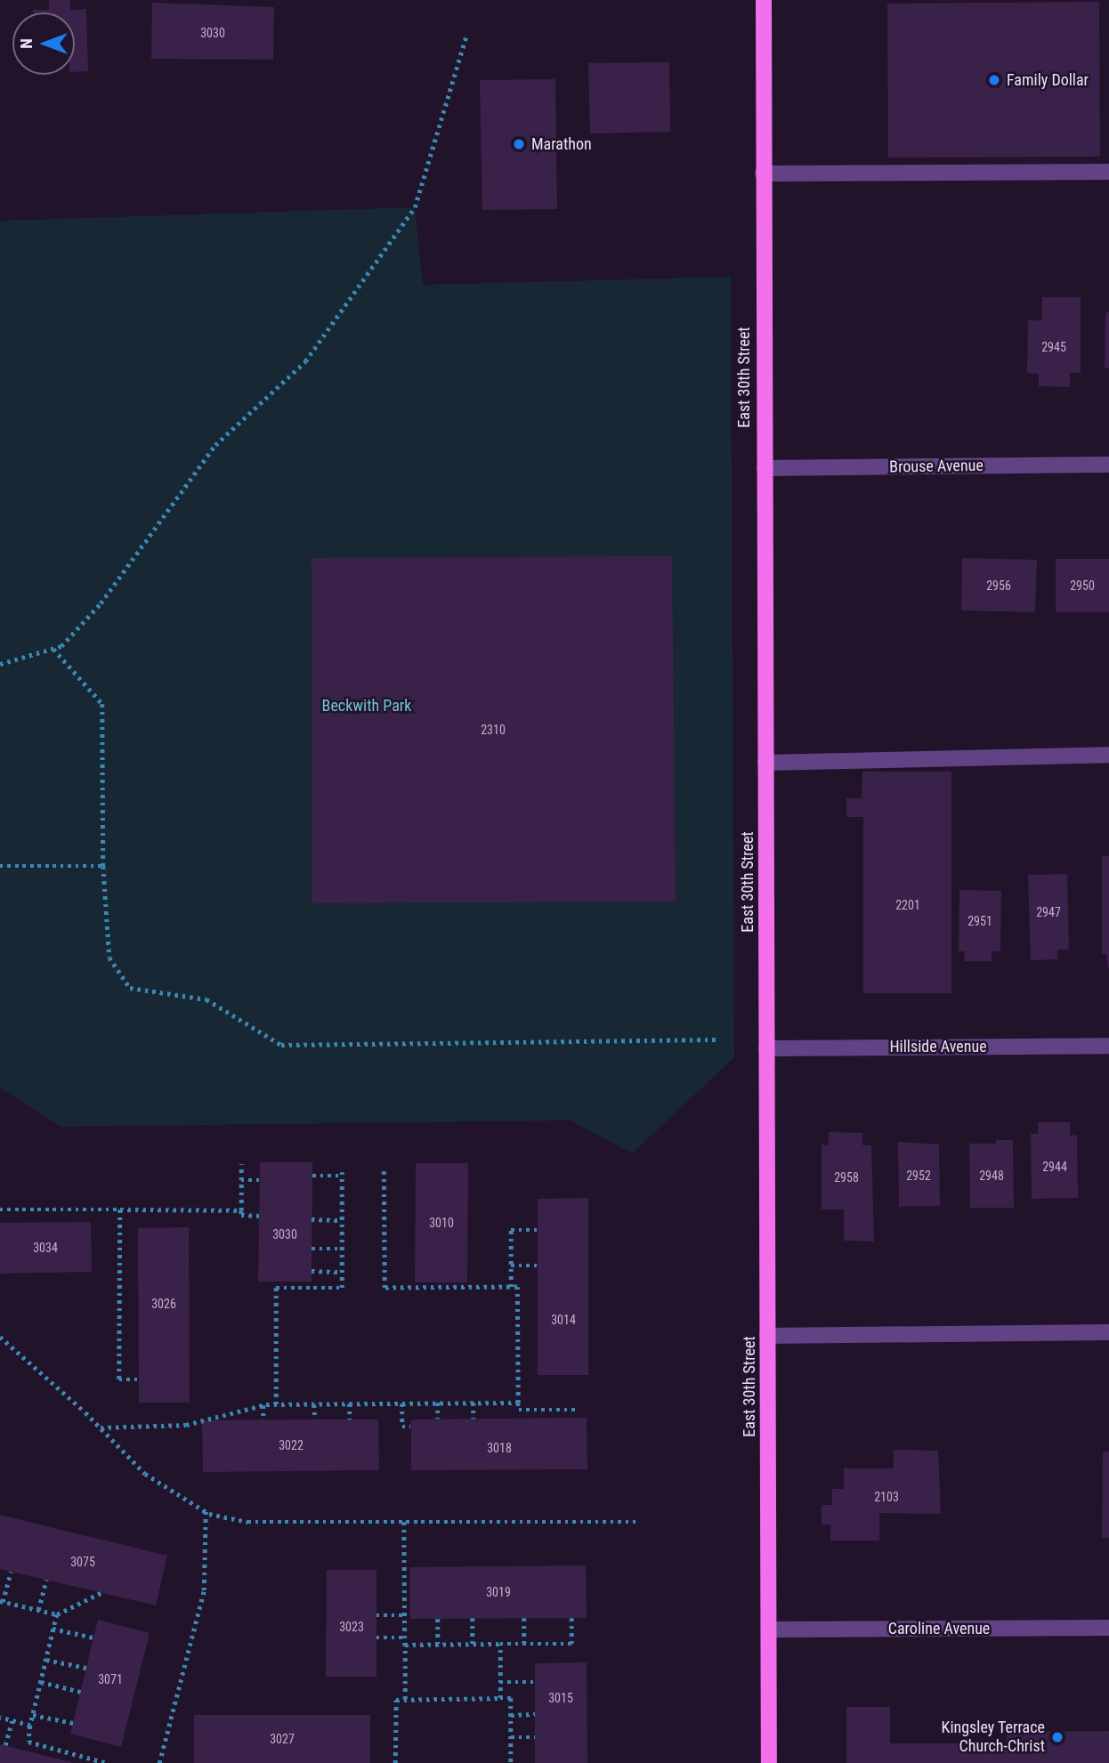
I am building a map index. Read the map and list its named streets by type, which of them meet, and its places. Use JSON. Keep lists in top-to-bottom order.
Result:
{
  "streets": {
    "main road": ["East 30th Street"],
    "street": ["Brouse Avenue", "Hillside Avenue", "Caroline Avenue"]
  },
  "crossings": [
    ["East 30th Street", "Brouse Avenue"],
    ["East 30th Street", "Hillside Avenue"],
    ["East 30th Street", "Caroline Avenue"]
  ],
  "parks": ["Beckwith Park"],
  "places": ["Family Dollar", "Marathon", "Kingsley Terrace Church-Christ"],
  "house_numbers": [
    "3030",
    "2945",
    "2956",
    "2950",
    "2310",
    "2201",
    "2947",
    "2951",
    "2944",
    "2952",
    "2948",
    "2958",
    "3010",
    "3030",
    "3034",
    "3026",
    "3014",
    "3022",
    "3018",
    "2103",
    "3075",
    "3019",
    "3023",
    "3071",
    "3015",
    "3027"
  ],
  "north": "left"
}
